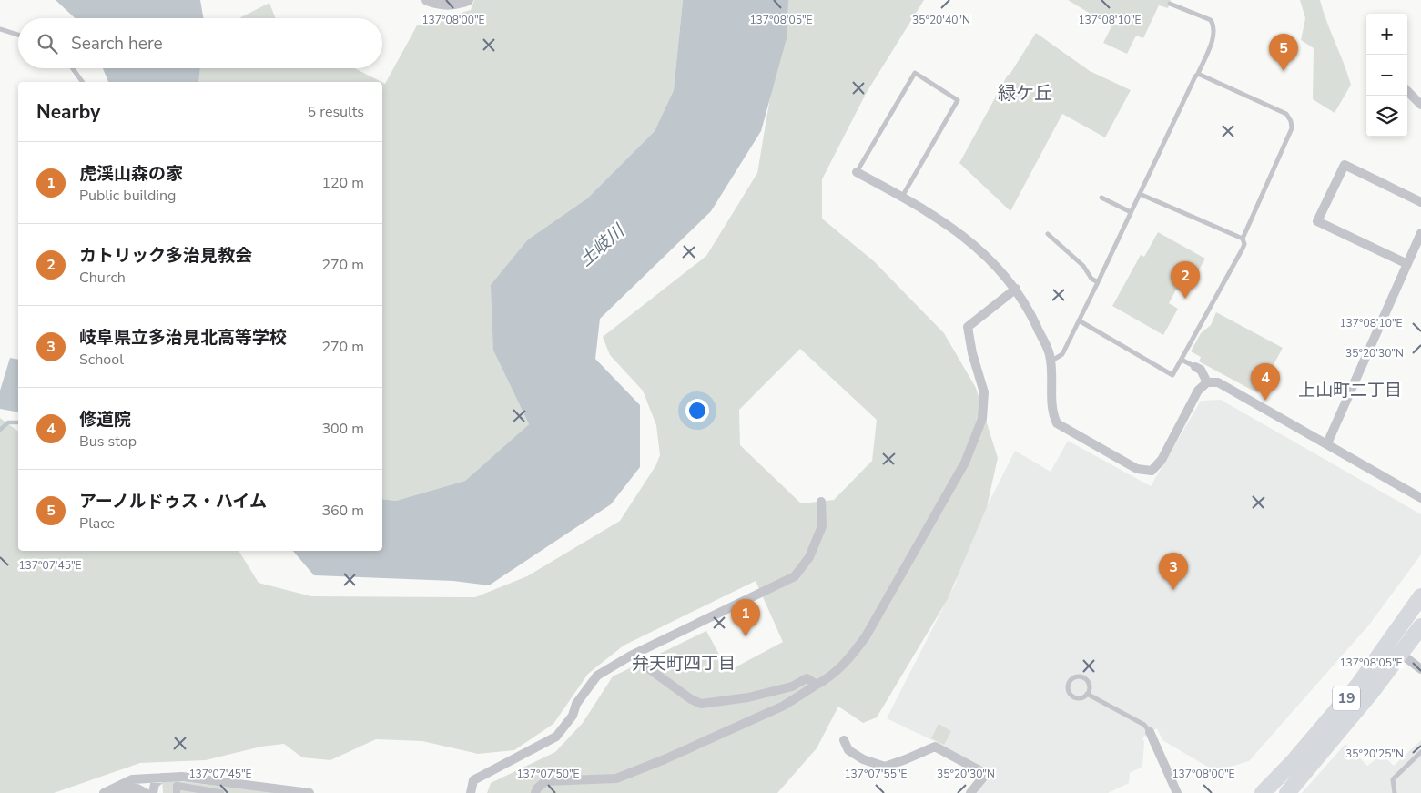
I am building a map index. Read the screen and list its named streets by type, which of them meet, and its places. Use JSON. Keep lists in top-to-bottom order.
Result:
{
  "streets": {
    "highway": ["19"]
  },
  "districts": ["緑ケ丘", "上山町二丁目", "弁天町四丁目"],
  "water": ["土岐川"],
  "page": {
    "map_buttons": ["+", "−"],
    "search": "Search here",
    "pins": [
      "5",
      "2",
      "4",
      "3",
      "1"
    ],
    "heading": ["Nearby", "5 results"],
    "list": [
      {
        "mark": "1",
        "name": "虎渓山森の家",
        "note": "Public building",
        "value": "120 m"
      },
      {
        "mark": "2",
        "name": "カトリック多治見教会",
        "note": "Church",
        "value": "270 m"
      },
      {
        "mark": "3",
        "name": "岐阜県立多治見北高等学校",
        "note": "School",
        "value": "270 m"
      },
      {
        "mark": "4",
        "name": "修道院",
        "note": "Bus stop",
        "value": "300 m"
      },
      {
        "mark": "5",
        "name": "アーノルドゥス・ハイム",
        "note": "Place",
        "value": "360 m"
      }
    ]
  },
  "coordinates": [
    "35°20'40\"N",
    "137°08'10\"E",
    "137°08'00\"E",
    "137°08'05\"E",
    "35°20'30\"N",
    "137°07'45\"E",
    "35°20'25\"N",
    "137°07'50\"E",
    "137°07'55\"E"
  ]
}
